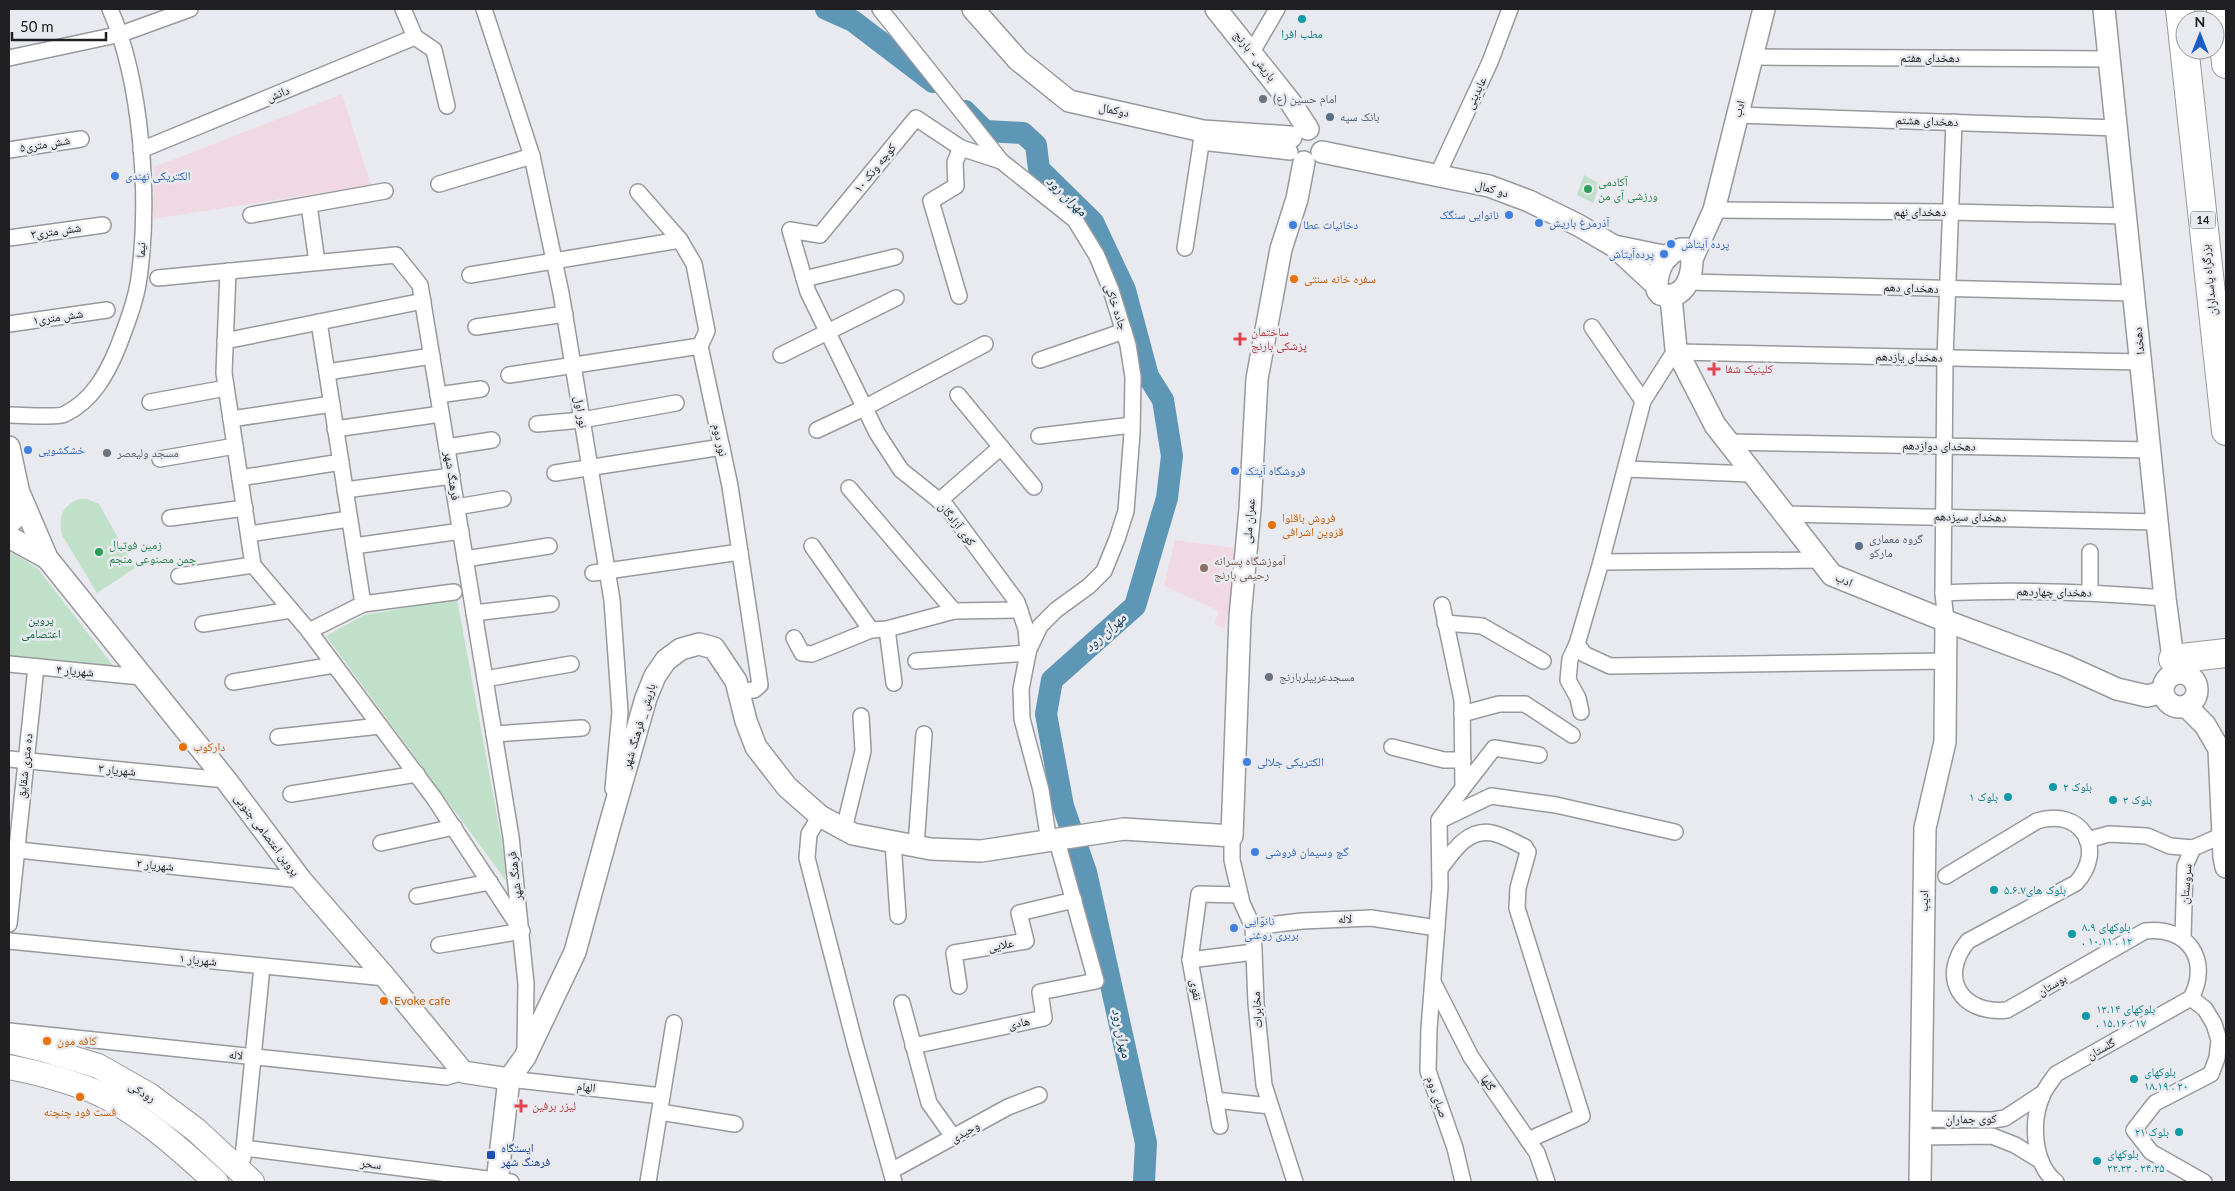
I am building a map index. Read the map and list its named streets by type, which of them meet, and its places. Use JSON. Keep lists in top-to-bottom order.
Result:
{
  "streets": {
    "highway": ["14", "بزرگراه پاسداران"],
    "main road": [
      "باریش - بارنج",
      "ادب",
      "دوکمال",
      "دو کمال",
      "دهخدا",
      "عمران ملی",
      "باریش _ فرهنگ شهر",
      "پروین اعتصامی جنوبی",
      "ادیب",
      "رودکى"
    ],
    "street": [
      "دهخدای هفتم",
      "عابدینی",
      "دانش",
      "دهخدای هشتم",
      "۵شش متری",
      "کوچه ونک ۱۰",
      "دهخدای نهم",
      "شش متری۳",
      "نیما",
      "دهخدای دهم",
      "جاده خاکی",
      "شش متری۱",
      "دهخدای یازدهم",
      "نور اول",
      "نور دوم",
      "دهخدای دوازدهم",
      "فرهنگ شهر",
      "دهخدای سیزدهم",
      "کوی آزادگان",
      "دهخدای چهاردهم",
      "شهریار ۴",
      "ده متری شقایق",
      "شهریار ۳",
      "شهریار ۲",
      "سروستان",
      "لاله",
      "علایی",
      "شهریار ۱",
      "بوستان",
      "نقوی",
      "مخابرات",
      "هادی",
      "گلستان",
      "گلها",
      "الهام",
      "صبای دوم",
      "کوی جماران",
      "وحیدی",
      "سحر"
    ]
  },
  "crossings": [
    ["باریش - بارنج", "دوکمال"],
    ["باریش - بارنج", "دو کمال"],
    ["باریش - بارنج", "عمران ملی"],
    ["دهخدای هفتم", "ادب"],
    ["دهخدای هفتم", "دهخدا"],
    ["عابدینی", "دو کمال"],
    ["دانش", "نیما"],
    ["ادب", "دهخدای هشتم"],
    ["ادب", "دهخدای نهم"],
    ["ادب", "دهخدای دهم"],
    ["ادب", "دهخدا"],
    ["ادب", "دهخدای یازدهم"],
    ["ادب", "دهخدای دوازدهم"],
    ["ادب", "دهخدای سیزدهم"],
    ["ادب", "ادیب"],
    ["دوکمال", "دو کمال"],
    ["دوکمال", "عمران ملی"],
    ["دهخدای هشتم", "دهخدا"],
    ["کوچه ونک ۱۰", "کوی آزادگان"],
    ["دو کمال", "عمران ملی"],
    ["دهخدای نهم", "دهخدا"],
    ["دهخدای دهم", "دهخدا"],
    ["جاده خاکی", "کوی آزادگان"],
    ["دهخدا", "دهخدای یازدهم"],
    ["دهخدا", "دهخدای دوازدهم"],
    ["دهخدا", "دهخدای سیزدهم"],
    ["دهخدا", "دهخدای چهاردهم"],
    ["نور اول", "باریش _ فرهنگ شهر"],
    ["نور دوم", "باریش _ فرهنگ شهر"],
    ["عمران ملی", "باریش _ فرهنگ شهر"],
    ["عمران ملی", "مخابرات"],
    ["کوی آزادگان", "باریش _ فرهنگ شهر"],
    ["کوی آزادگان", "علایی"],
    ["کوی آزادگان", "هادی"],
    ["شهریار ۴", "ده متری شقایق"],
    ["شهریار ۴", "پروین اعتصامی جنوبی"],
    ["باریش _ فرهنگ شهر", "مخابرات"],
    ["باریش _ فرهنگ شهر", "الهام"],
    ["باریش _ فرهنگ شهر", "سحر"],
    ["ده متری شقایق", "شهریار ۳"],
    ["ده متری شقایق", "شهریار ۲"],
    ["شهریار ۳", "پروین اعتصامی جنوبی"],
    ["پروین اعتصامی جنوبی", "شهریار ۲"],
    ["پروین اعتصامی جنوبی", "لاله"],
    ["پروین اعتصامی جنوبی", "شهریار ۱"],
    ["سروستان", "بوستان"],
    ["ادیب", "کوی جماران"],
    ["لاله", "مخابرات"],
    ["لاله", "صبای دوم"],
    ["نقوی", "مخابرات"],
    ["گلستان", "کوی جماران"],
    ["گلها", "صبای دوم"]
  ],
  "water": ["مهران رود"],
  "parks": ["پروین اعتصامى"],
  "places": {
    "other": [
      "مطب افرا",
      "امام حسین (ع)",
      "بانک سپه",
      "الکتریکی نهندی",
      "آکادمی ورزشی آی من",
      "نانوایی سنگک",
      "آذرمرغ باریش",
      "دخانیات عطا",
      "پرده‌ آیتاش",
      "پرده‌آیتاش",
      "سفره خانه سنتی",
      "خشکشویی",
      "مسجد ولیعصر",
      "فروشگاه آیتک",
      "فروش باقلوا قزوین اشرافی",
      "گروه معماری مارکو",
      "زمین فوتبال چمن مصنوعی منجم",
      "آموزشگاه پسرانه رحیمی بارنج",
      "مسجدعربیلربارنج",
      "دارکوب",
      "الکتریکی جلالی",
      "بلوک ۲",
      "بلوک ۱",
      "بلوک ۳",
      "گچ وسیمان فروشی",
      "بلوک های۵.۶.۷",
      "نانوایی بربری روغنی",
      "بلوکهای ۸.۹ . ۱۰.۱۱ . ۱۲",
      "Evoke cafe",
      "بلوکهای ۱۳.۱۴ . ۱۵.۱۶ . ۱۷",
      "کافه مون",
      "بلوکهای ۱۸.۱۹ . ۲۰",
      "فست فود چنچنه",
      "بلوک ۲۱",
      "بلوکهای ۲۲.۲۳ . ۲۴.۲۵"
    ],
    "health": ["ساختمان پزشکی بارنج", "کلینیک شفا", "لیزر برفین"],
    "transit": ["ایستگاه فرهنگ شهر"]
  },
  "scale_bar": "50 m",
  "north": "top"
}
